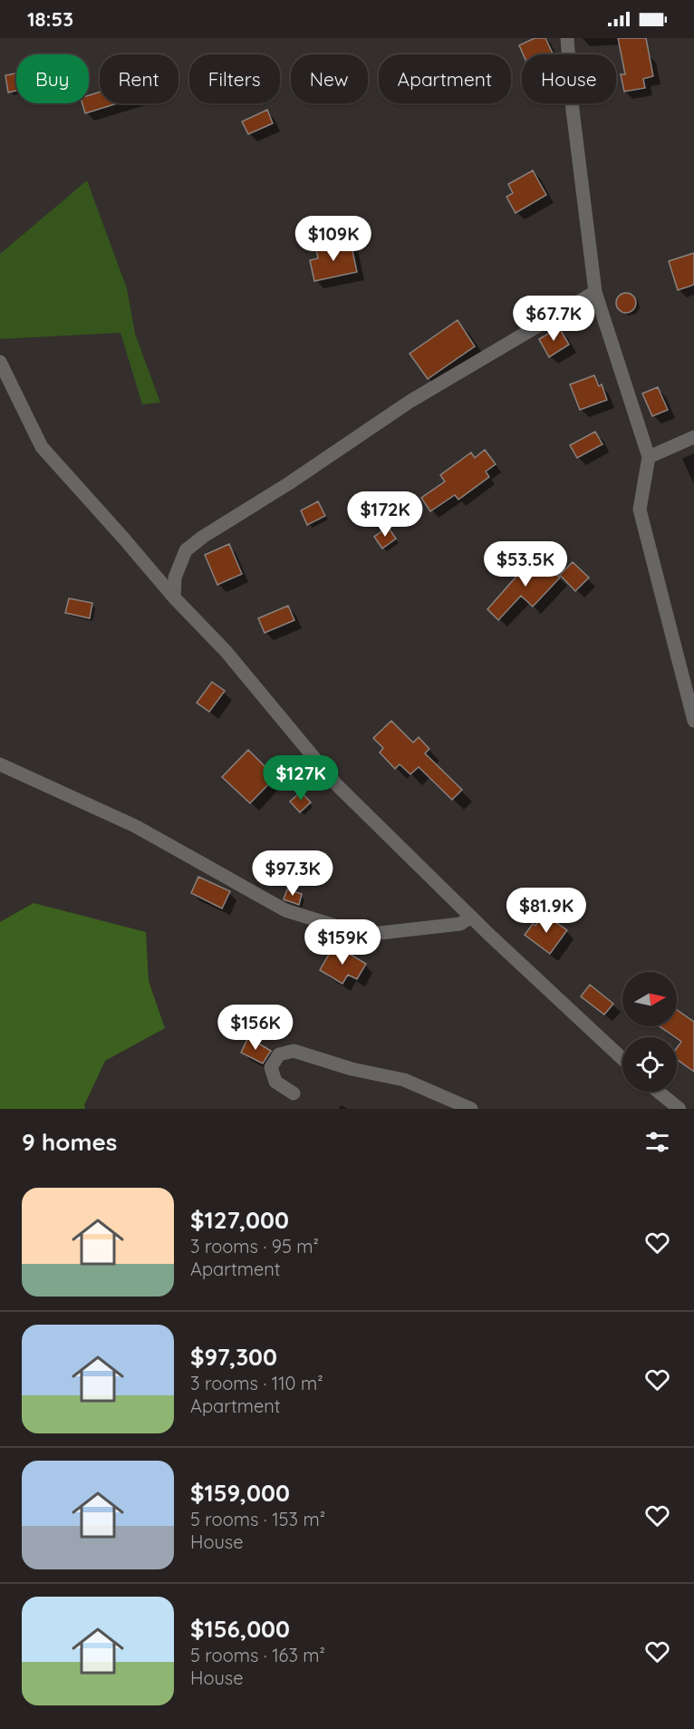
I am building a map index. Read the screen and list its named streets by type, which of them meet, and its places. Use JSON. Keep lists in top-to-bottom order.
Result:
{
  "north": "right",
  "page": {
    "status": "18:53",
    "chip": [
      "Buy",
      "Rent",
      "Filters",
      "New",
      "Apartment",
      "House"
    ],
    "price": [
      "$109K",
      "$67.7K",
      "$172K",
      "$53.5K",
      "$127K",
      "$97.3K",
      "$81.9K",
      "$159K",
      "$156K"
    ],
    "heading": "9 homes",
    "list": [
      {
        "name": "$127,000",
        "note": "3 rooms · 95 m² · Apartment"
      },
      {
        "name": "$97,300",
        "note": "3 rooms · 110 m² · Apartment"
      },
      {
        "name": "$159,000",
        "note": "5 rooms · 153 m² · House"
      },
      {
        "name": "$156,000",
        "note": "5 rooms · 163 m² · House"
      }
    ]
  }
}
